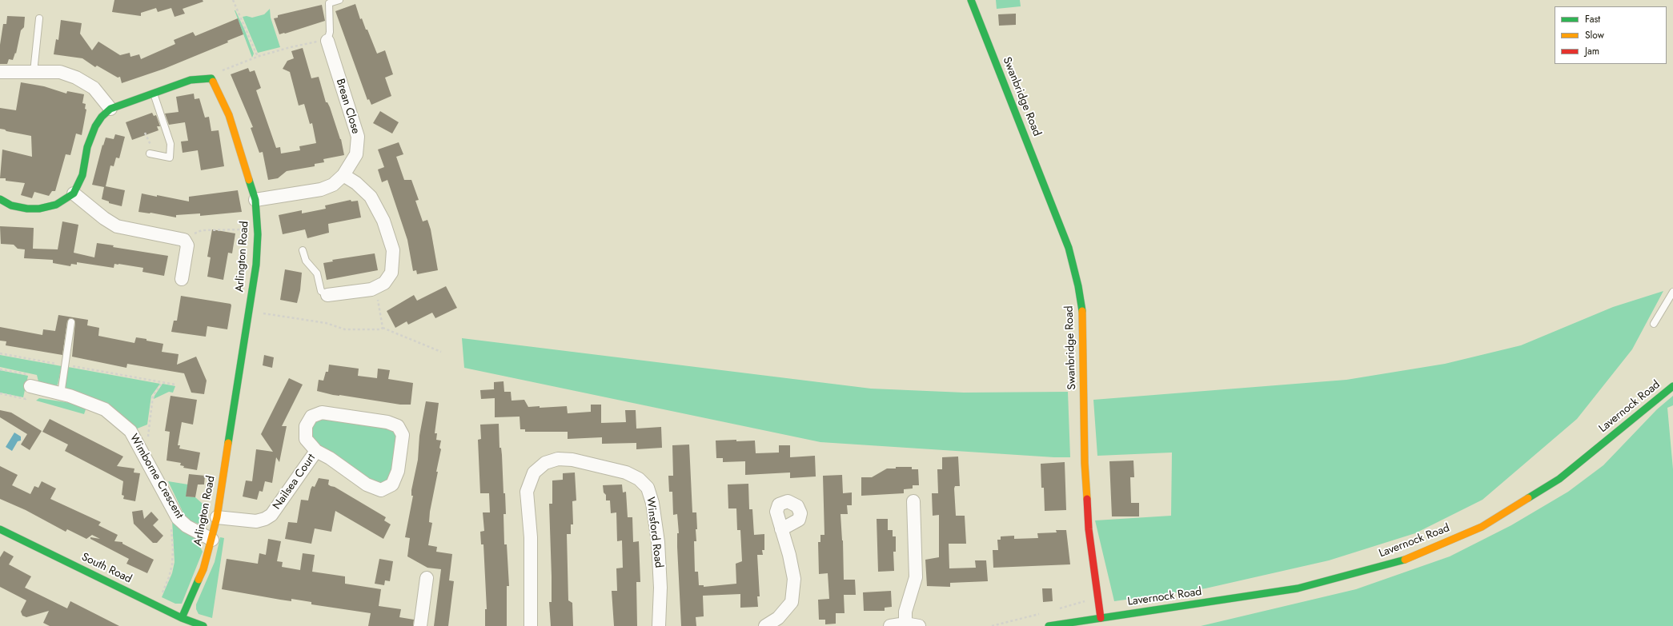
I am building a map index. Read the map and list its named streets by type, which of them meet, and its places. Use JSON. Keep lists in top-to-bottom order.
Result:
{
  "streets": {
    "street": [
      "Swanbridge Road",
      "Brean Close",
      "Arlington Road",
      "Lavernock Road",
      "Wimborne Crescent",
      "Nailsea Court",
      "Winsford Road",
      "South Road"
    ]
  },
  "crossings": [
    ["Swanbridge Road", "Lavernock Road"],
    ["Arlington Road", "Wimborne Crescent"],
    ["Arlington Road", "Nailsea Court"],
    ["Arlington Road", "South Road"]
  ],
  "legend": ["Fast", "Slow", "Jam"]
}
